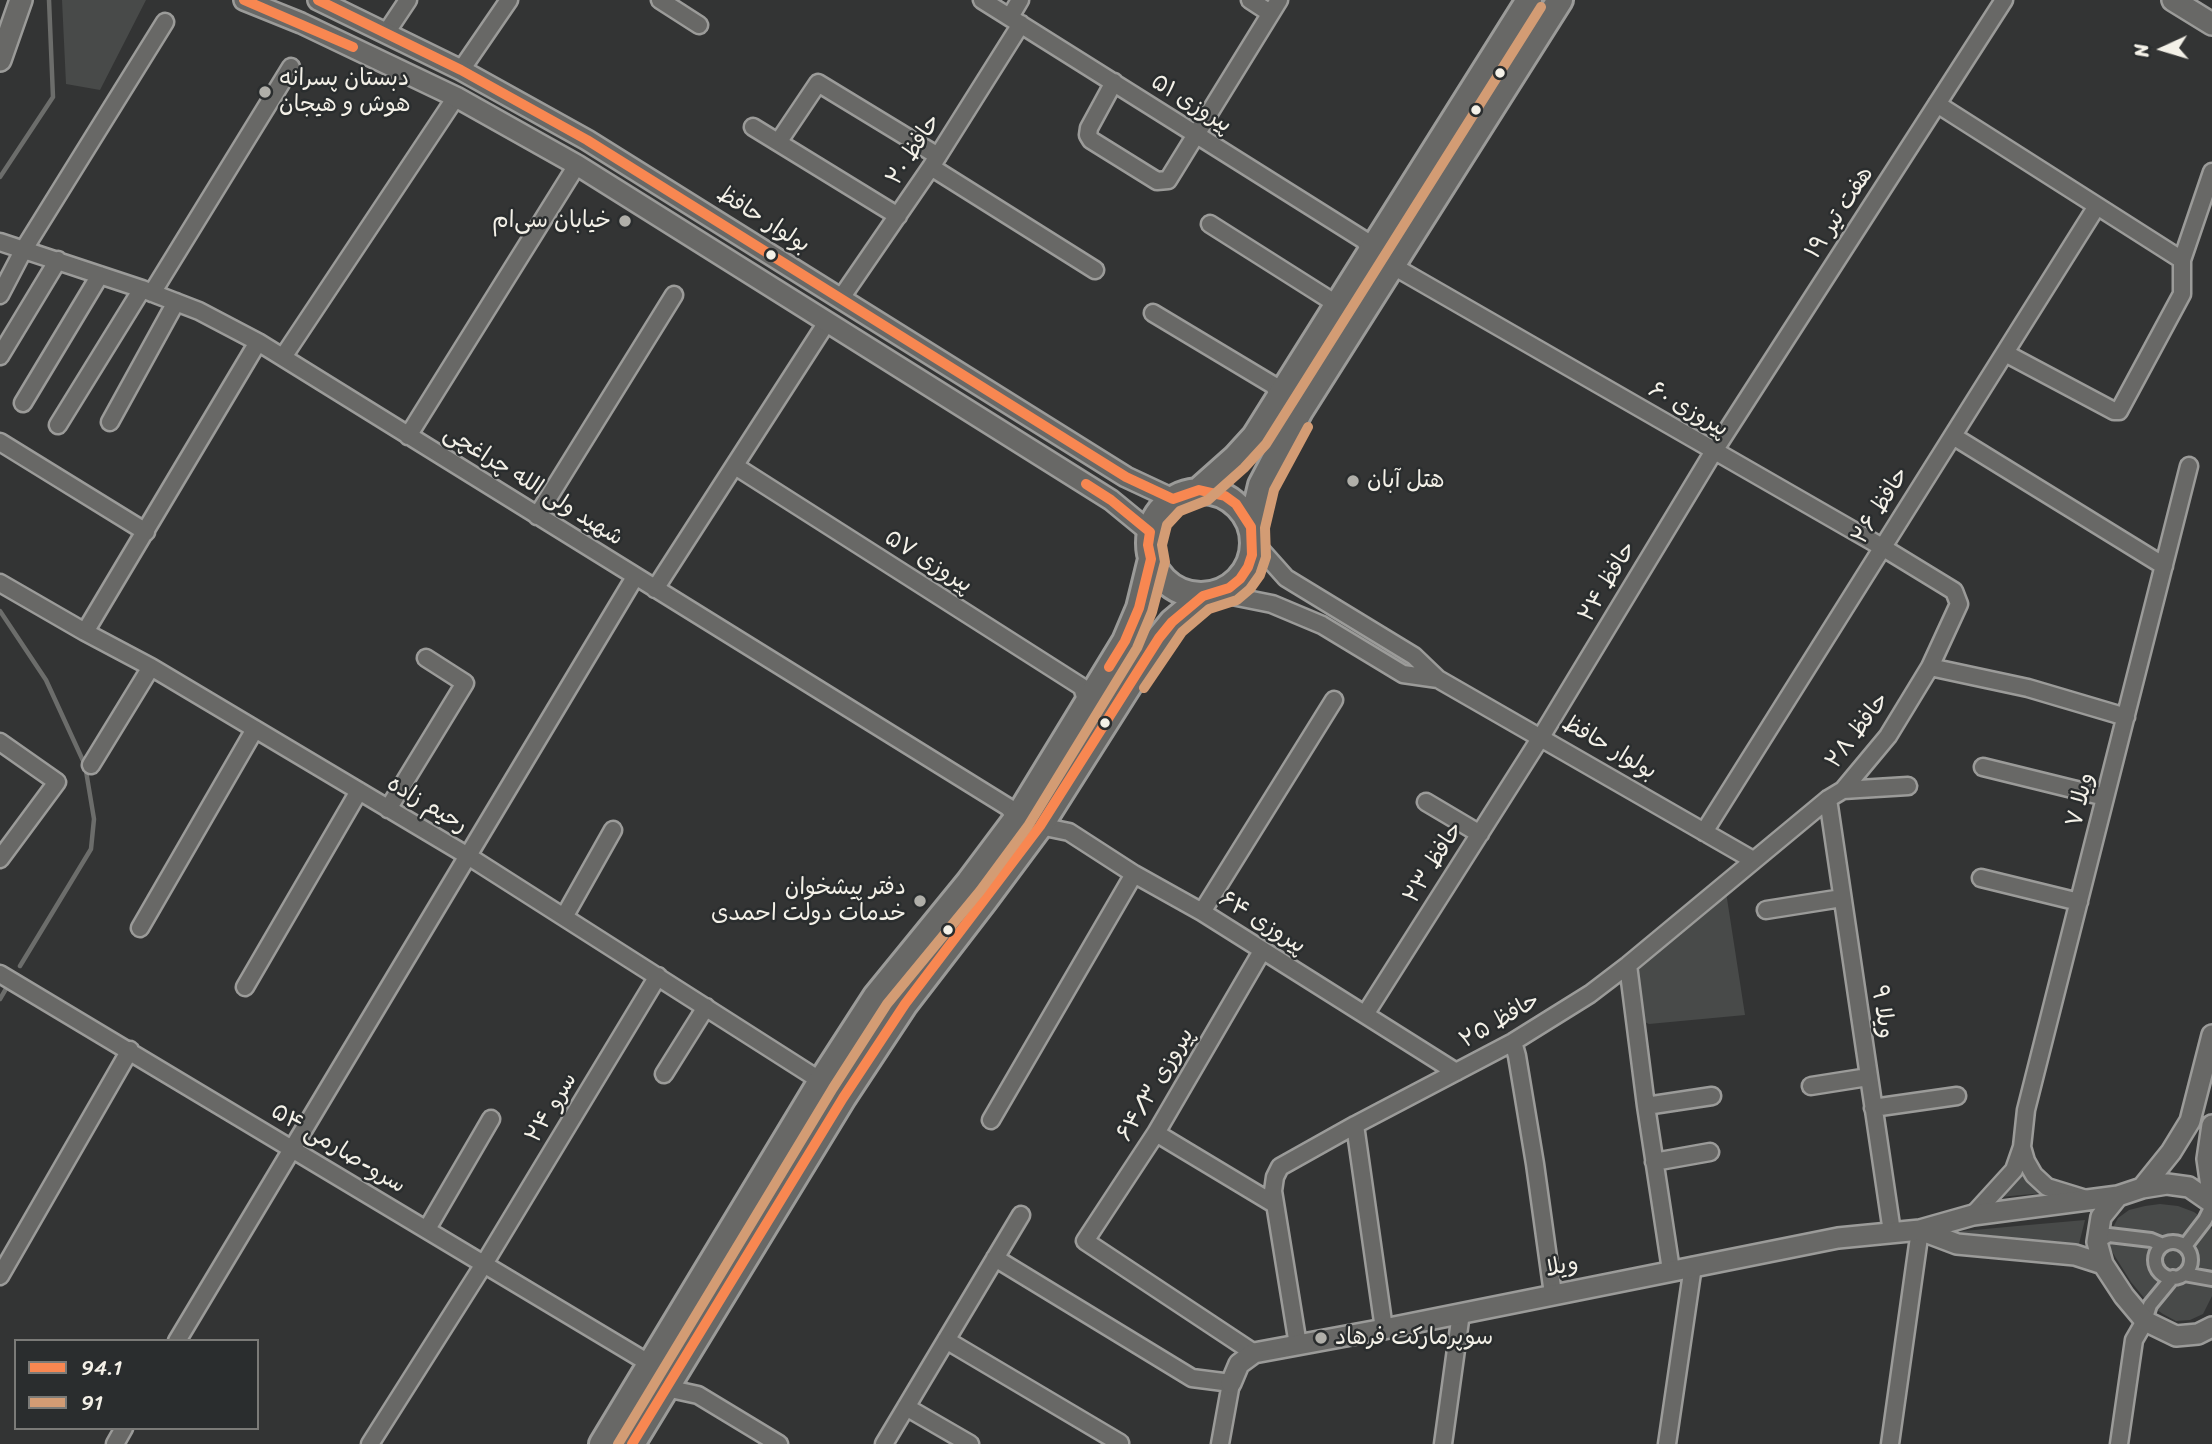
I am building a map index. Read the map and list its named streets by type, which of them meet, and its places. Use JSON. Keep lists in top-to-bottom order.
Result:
{
  "streets": {
    "street": [
      "پیروزی ۵۱",
      "حافظ ۲۰",
      "هفت تیر ۱۹",
      "بولوار حافظ",
      "پیروزی ۶۰",
      "شهید ولی الله چراغچی",
      "حافظ ۲۶",
      "پیروزی ۵۷",
      "حافظ ۲۴",
      "حافظ ۲۸",
      "ویلا ۷",
      "رحیم زاده",
      "حافظ ۲۳",
      "پیروزی ۶۴",
      "ویلا ۹",
      "حافظ ۲۵",
      "پیروزی ۶۴/۳",
      "سرو ۲۴",
      "سرو-صارمی ۵۴",
      "ویلا"
    ]
  },
  "crossings": [
    ["پیروزی ۵۱", "حافظ ۲۰"],
    ["حافظ ۲۰", "بولوار حافظ"],
    ["هفت تیر ۱۹", "پیروزی ۶۰"],
    ["هفت تیر ۱۹", "حافظ ۲۴"],
    ["بولوار حافظ", "حافظ ۲۶"],
    ["بولوار حافظ", "حافظ ۲۴"],
    ["بولوار حافظ", "حافظ ۲۸"],
    ["بولوار حافظ", "حافظ ۲۳"],
    ["بولوار حافظ", "حافظ ۲۵"],
    ["پیروزی ۶۰", "حافظ ۲۶"],
    ["پیروزی ۶۰", "حافظ ۲۴"],
    ["پیروزی ۶۰", "حافظ ۲۸"],
    ["شهید ولی الله چراغچی", "پیروزی ۶۴"],
    ["حافظ ۲۴", "حافظ ۲۳"],
    ["حافظ ۲۸", "ویلا ۹"],
    ["حافظ ۲۸", "حافظ ۲۵"],
    ["رحیم زاده", "سرو ۲۴"],
    ["حافظ ۲۳", "پیروزی ۶۴"],
    ["پیروزی ۶۴", "حافظ ۲۵"],
    ["پیروزی ۶۴", "پیروزی ۶۴/۳"],
    ["ویلا ۹", "ویلا"],
    ["پیروزی ۶۴/۳", "ویلا"],
    ["سرو ۲۴", "سرو-صارمی ۵۴"]
  ],
  "places": [
    "دبستان پسرانه هوش و هیجان",
    "خیابان سی‌ام",
    "هتل آبان",
    "دفتر پیشخوان خدمات دولت احمدی",
    "سوپرمارکت فرهاد"
  ],
  "lines": ["transit line 94.1", "transit line 91"],
  "legend": ["94.1", "91"],
  "north": "left"
}
